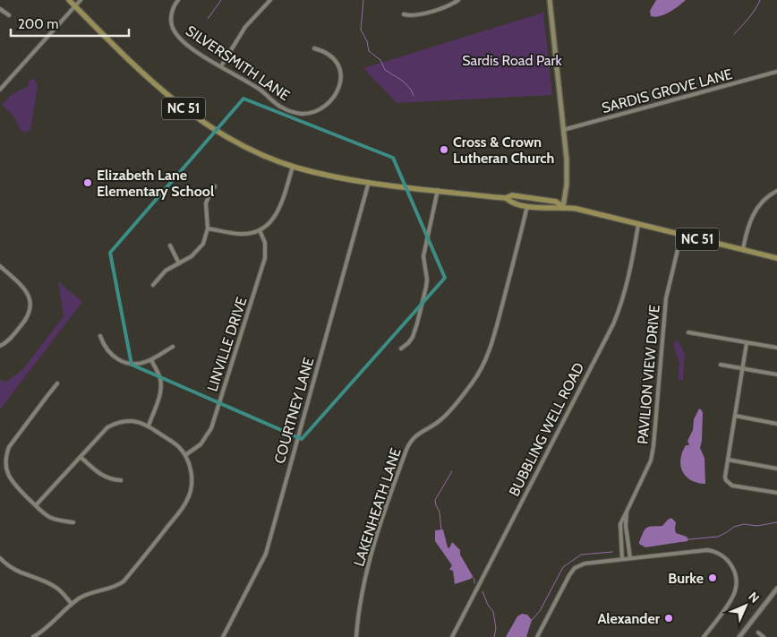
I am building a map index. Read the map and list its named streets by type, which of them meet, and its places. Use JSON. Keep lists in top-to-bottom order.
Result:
{
  "streets": {
    "main road": ["NC 51"],
    "street": [
      "SILVERSMITH LANE",
      "SARDIS GROVE LANE",
      "LINVILLE DRIVE",
      "PAVILION VIEW DRIVE",
      "COURTNEY LANE",
      "BUBBLING WELL ROAD",
      "LAKENHEATH LANE"
    ]
  },
  "crossings": [
    ["NC 51", "PAVILION VIEW DRIVE"],
    ["NC 51", "COURTNEY LANE"],
    ["NC 51", "BUBBLING WELL ROAD"],
    ["NC 51", "LAKENHEATH LANE"]
  ],
  "parks": ["Sardis Road Park"],
  "places": [
    "Cross & Crown Lutheran Church",
    "Elizabeth Lane Elementary School",
    "Burke",
    "Alexander"
  ],
  "scale_bar": "200 m",
  "north": "top right"
}
